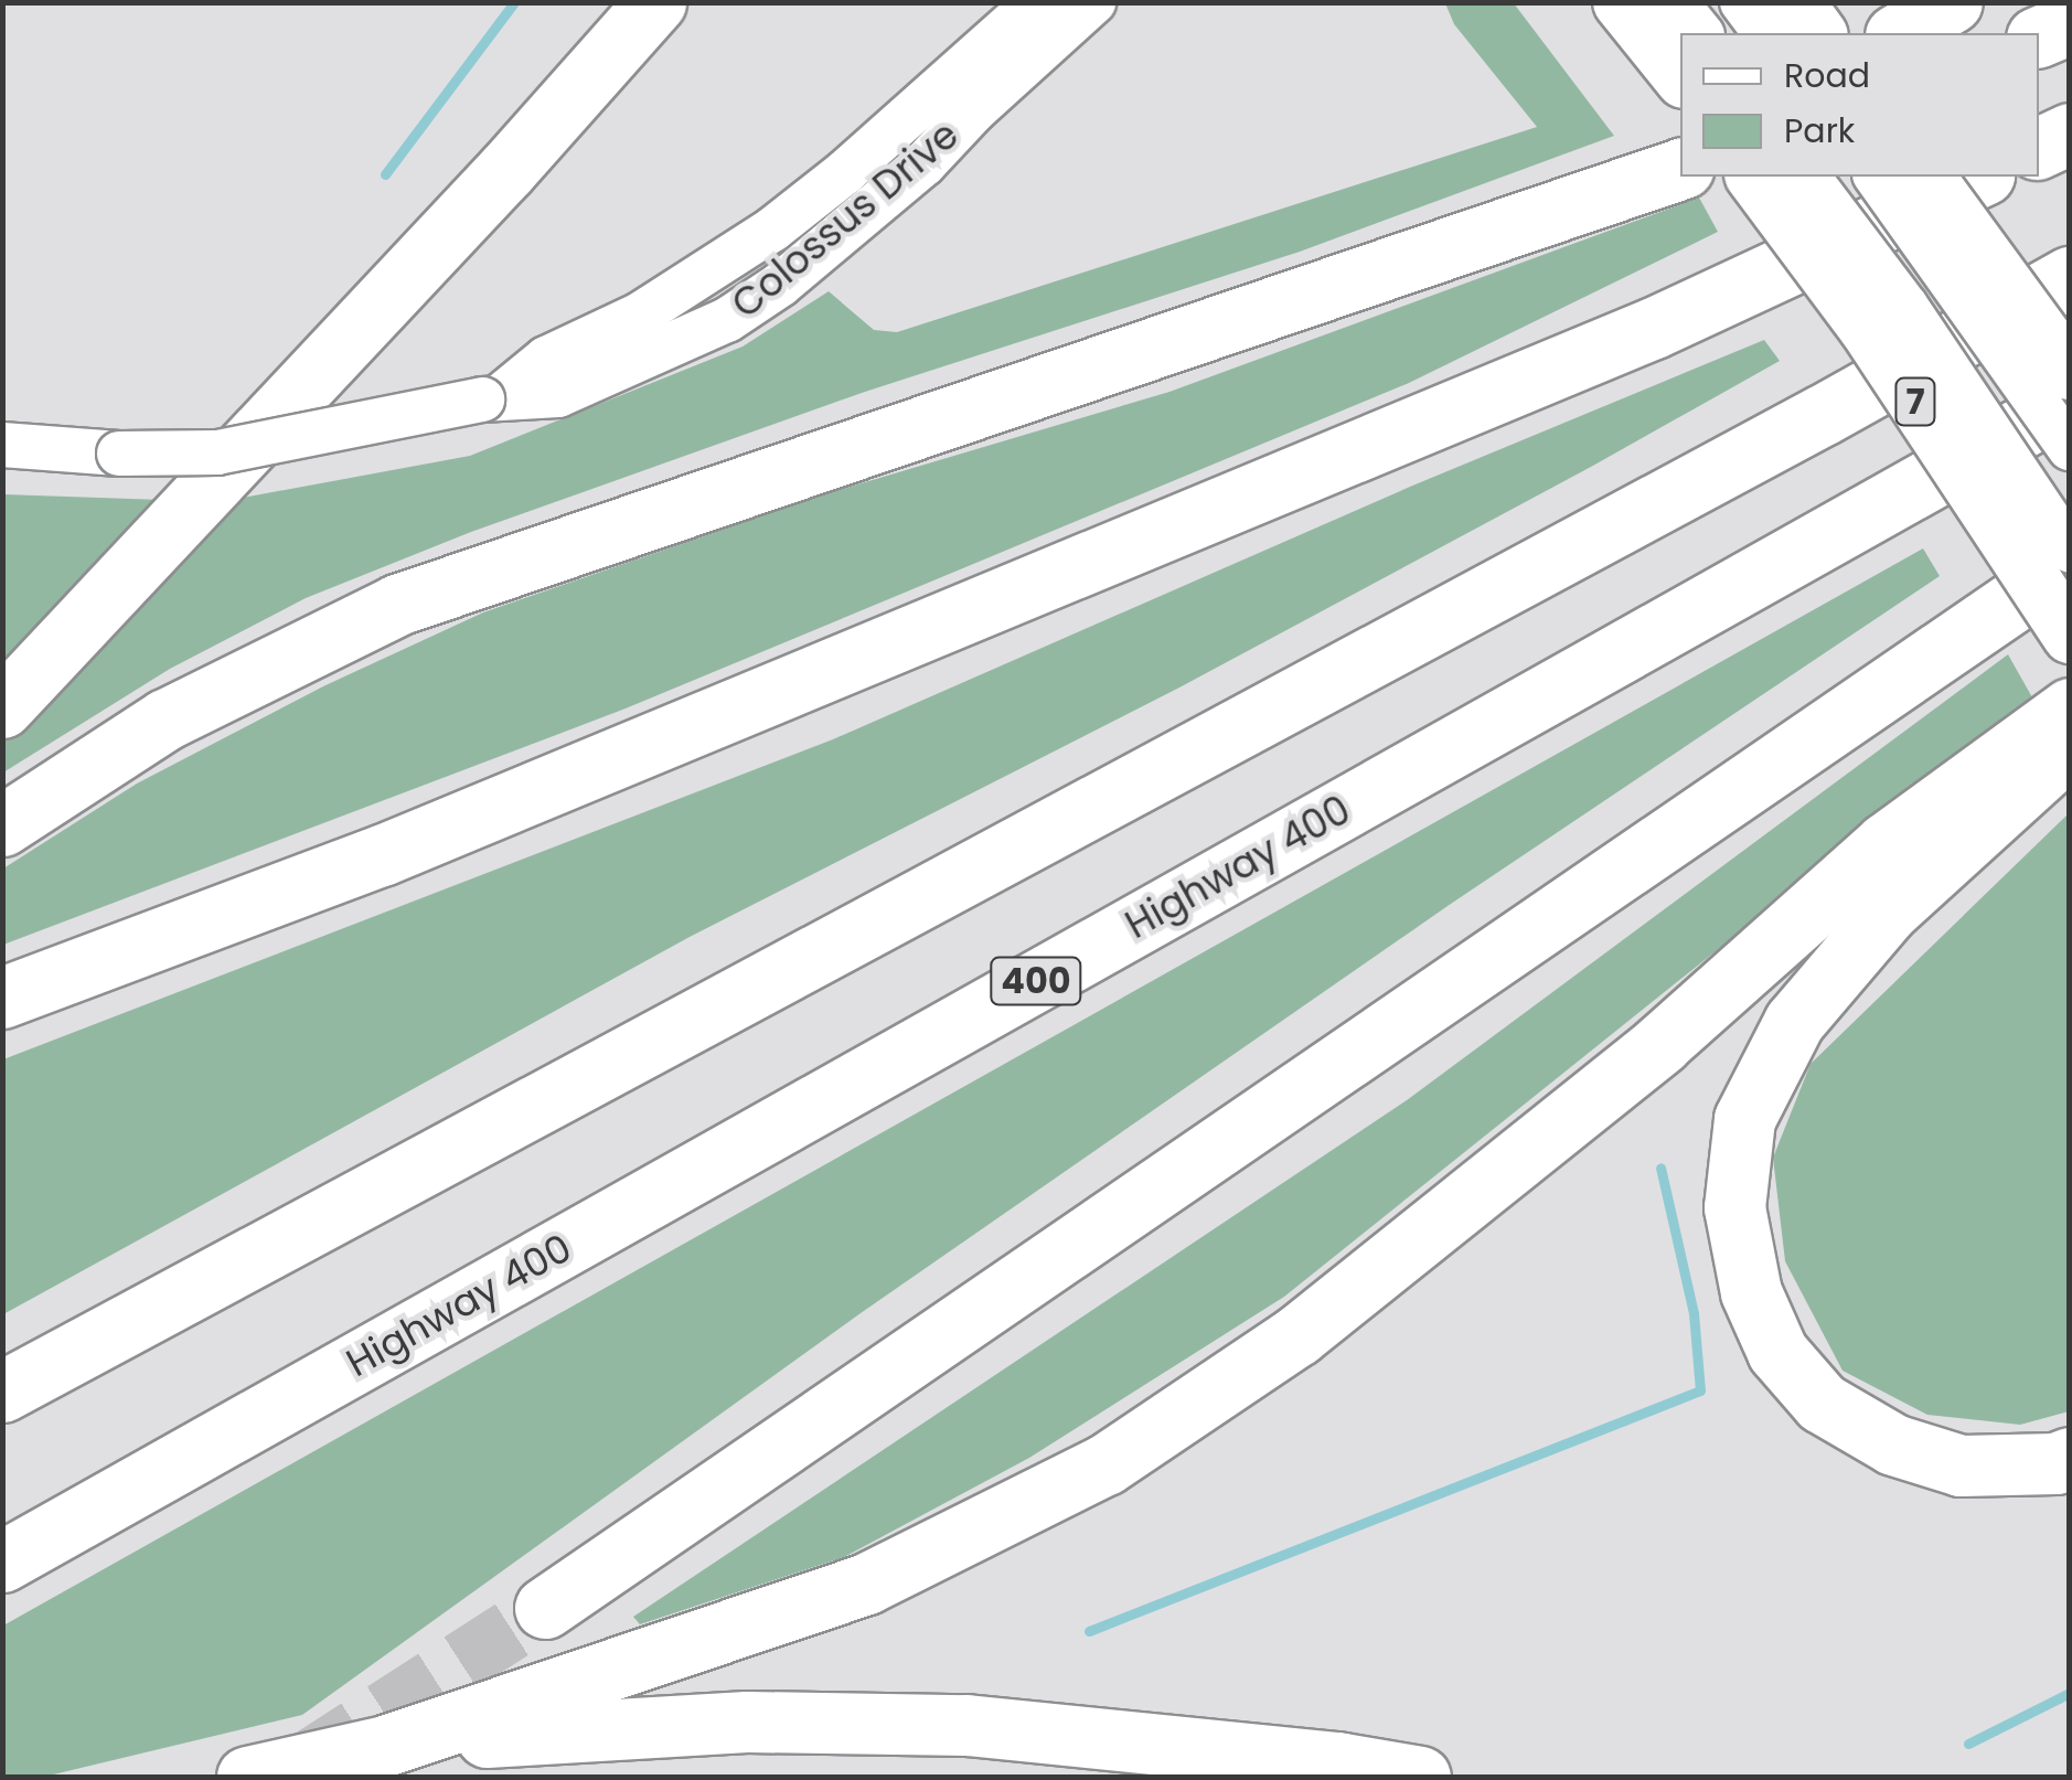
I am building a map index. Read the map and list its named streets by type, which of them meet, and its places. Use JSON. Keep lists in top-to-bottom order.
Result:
{
  "streets": {
    "highway": ["Highway 400", "400"],
    "main road": ["7"],
    "street": ["Colossus Drive"]
  },
  "legend": ["Road", "Park"]
}
